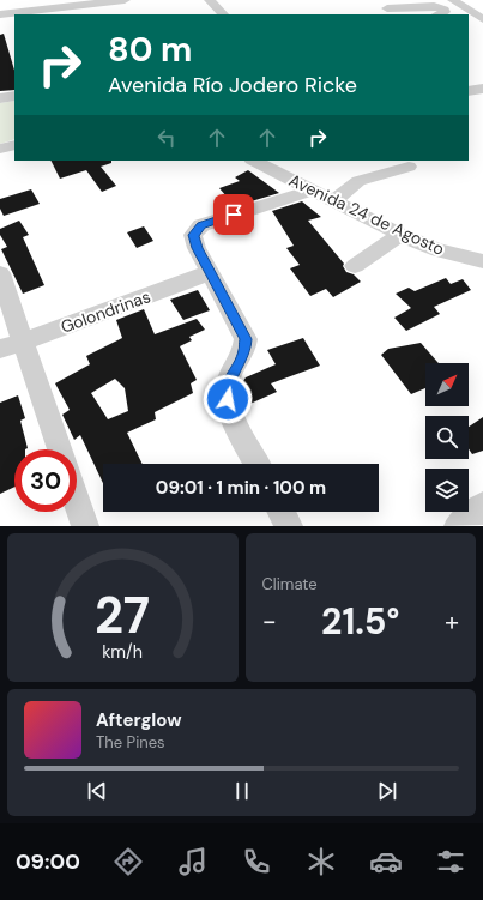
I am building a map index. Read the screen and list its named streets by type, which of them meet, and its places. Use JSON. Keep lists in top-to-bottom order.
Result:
{
  "streets": {
    "street": ["Avenida 24 de Agosto", "Golondrinas"]
  },
  "north": "top right",
  "page": {
    "turn": ["80 m", "Avenida Río Jodero Ricke"],
    "limit": "30",
    "trip": "09:01 · 1 min · 100 m",
    "tile": "Climate",
    "heat": ["−", "21.5°", "+"],
    "song": ["Afterglow", "The Pines"],
    "tabs": "09:00",
    "gauge": ["27", "km/h"]
  }
}
